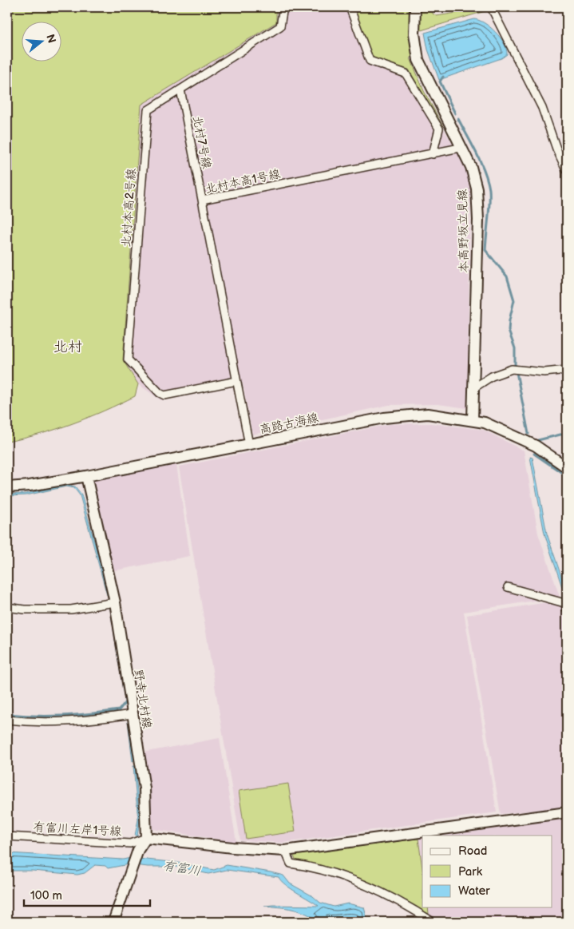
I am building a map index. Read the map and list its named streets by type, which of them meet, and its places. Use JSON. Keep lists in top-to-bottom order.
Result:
{
  "streets": {
    "street": [
      "北村7号線",
      "北村本高1号線",
      "北村本高2号線",
      "本高野坂立見線",
      "高路古海線",
      "野寺北村線",
      "有富川左岸1号線"
    ]
  },
  "crossings": [
    ["北村7号線", "北村本高1号線"],
    ["北村7号線", "北村本高2号線"],
    ["北村本高1号線", "北村本高2号線"],
    ["北村本高1号線", "本高野坂立見線"],
    ["北村本高1号線", "高路古海線"],
    ["本高野坂立見線", "高路古海線"],
    ["高路古海線", "野寺北村線"],
    ["野寺北村線", "有富川左岸1号線"]
  ],
  "districts": ["北村"],
  "water": ["有富川"],
  "legend": ["Road", "Park", "Water"],
  "scale_bar": "100 m",
  "north": "right"
}
